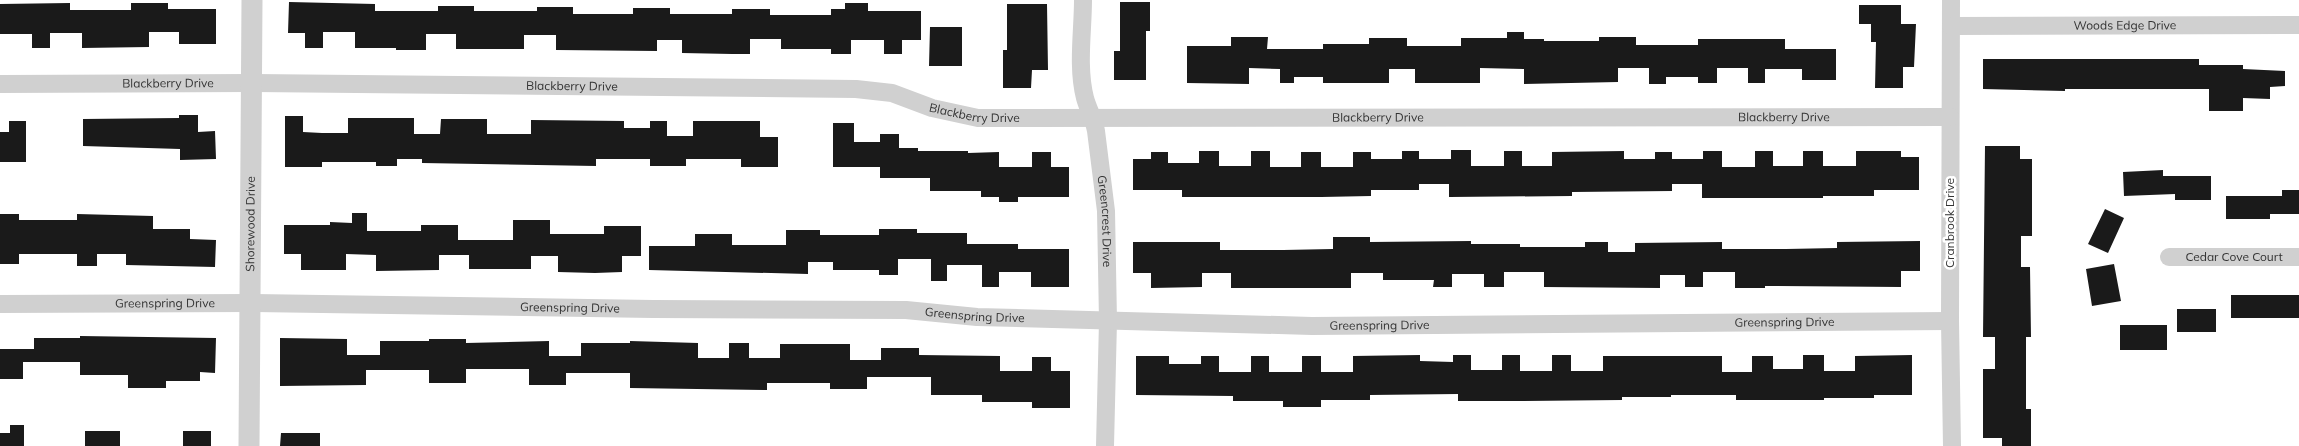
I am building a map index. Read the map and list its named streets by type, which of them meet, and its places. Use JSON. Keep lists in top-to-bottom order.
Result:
{
  "streets": {
    "street": [
      "Woods Edge Drive",
      "Blackberry Drive",
      "Greencrest Drive",
      "Shorewood Drive",
      "Cranbrook Drive",
      "Cedar Cove Court",
      "Greenspring Drive"
    ]
  },
  "crossings": [
    ["Woods Edge Drive", "Cranbrook Drive"],
    ["Blackberry Drive", "Greencrest Drive"],
    ["Blackberry Drive", "Shorewood Drive"],
    ["Blackberry Drive", "Cranbrook Drive"],
    ["Greencrest Drive", "Greenspring Drive"],
    ["Shorewood Drive", "Greenspring Drive"],
    ["Cranbrook Drive", "Greenspring Drive"]
  ]
}
